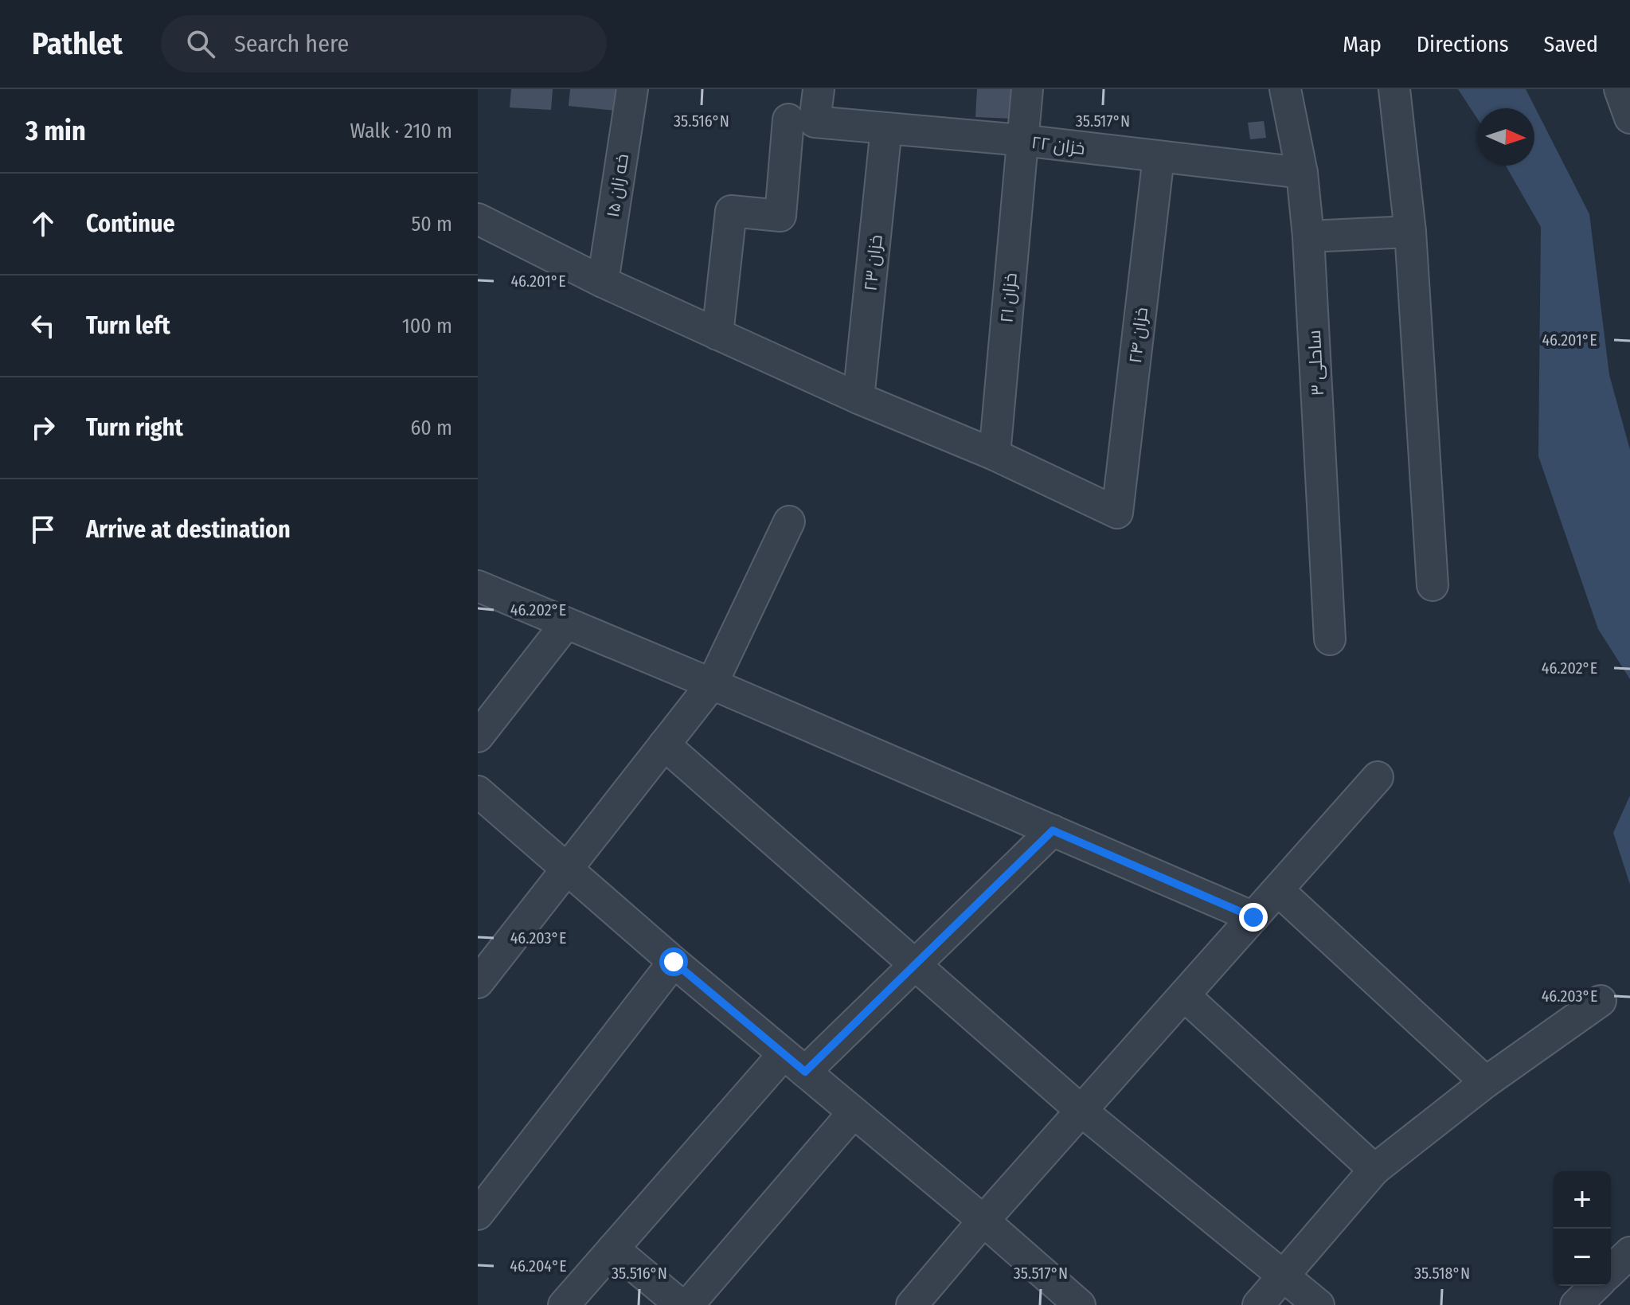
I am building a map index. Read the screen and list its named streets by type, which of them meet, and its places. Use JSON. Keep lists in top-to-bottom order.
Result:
{
  "streets": {
    "street": [
      "خزان ۲۲",
      "خه زان ۱۵",
      "خزان ۲۳",
      "خزان ۲۱",
      "خزان ۲۴",
      "ساحلی ۳"
    ]
  },
  "crossings": [
    ["خزان ۲۲", "خزان ۲۳"],
    ["خزان ۲۲", "خزان ۲۱"],
    ["خزان ۲۲", "خزان ۲۴"],
    ["خزان ۲۲", "ساحلی ۳"],
    ["خزان ۲۱", "خزان ۲۴"]
  ],
  "north": "right",
  "page": {
    "header": "Pathlet",
    "search": "Search here",
    "nav": ["Map", "Directions", "Saved"],
    "heading": ["3 min", "Walk · 210 m"],
    "list": [
      ["Continue", "50 m"],
      ["Turn left", "100 m"],
      ["Turn right", "60 m"],
      "Arrive at destination"
    ],
    "map_buttons": ["+", "−"]
  },
  "coordinates": [
    "35.516°N",
    "35.517°N",
    "46.201°E",
    "46.202°E",
    "46.203°E",
    "46.204°E",
    "35.518°N"
  ]
}
